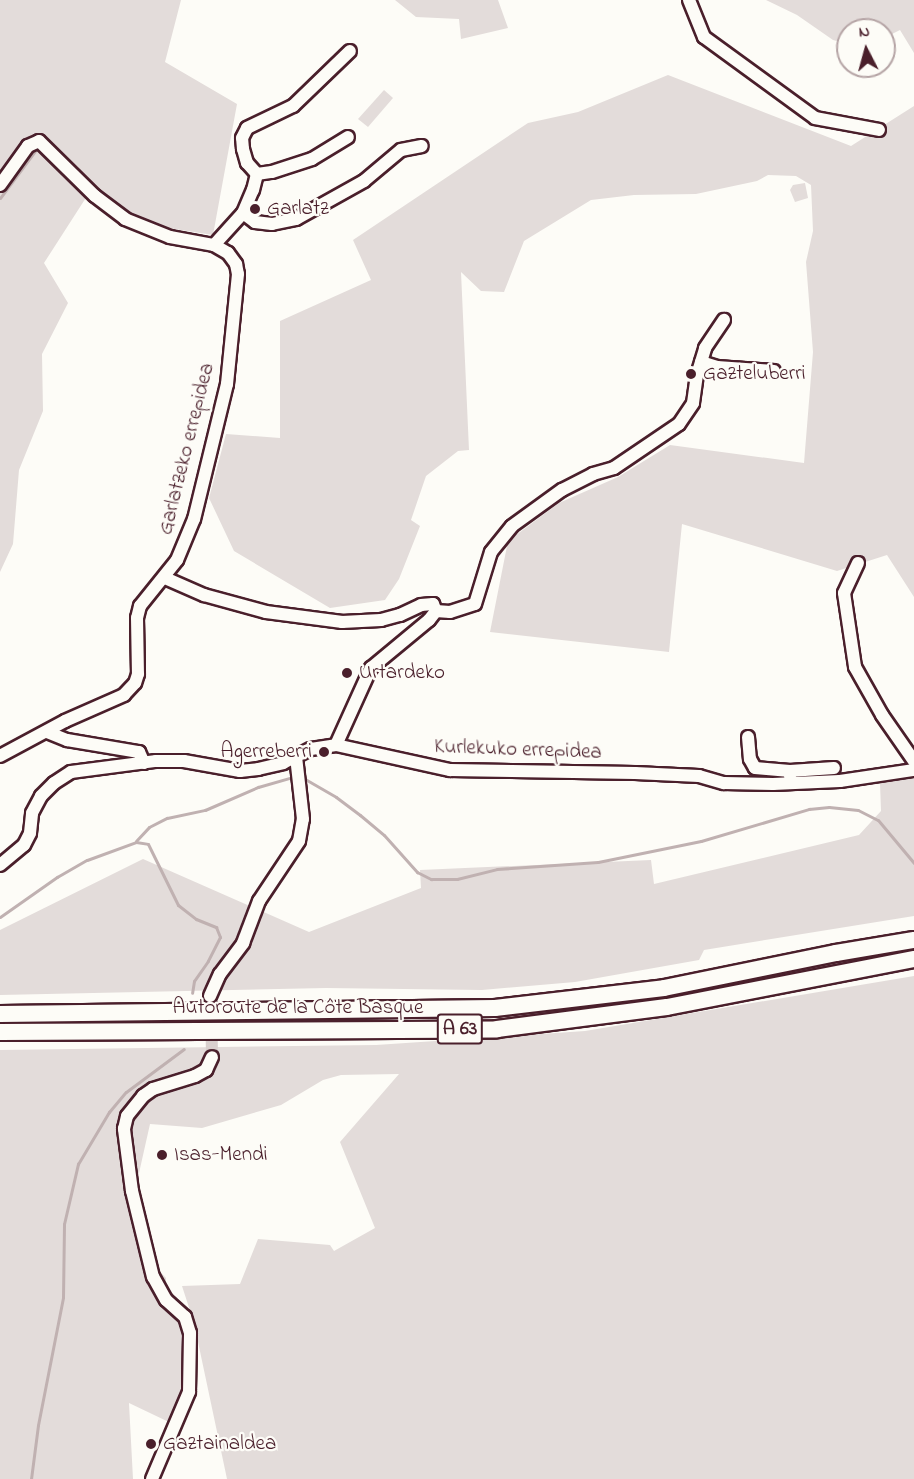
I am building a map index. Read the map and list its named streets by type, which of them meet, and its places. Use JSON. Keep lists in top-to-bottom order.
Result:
{
  "streets": {
    "highway": ["Autoroute de la Côte Basque", "A 63"],
    "street": ["Garlatzeko errepidea", "Kurlekuko errepidea"]
  },
  "places": [
    "Garlatz",
    "Gazteluberri",
    "Urtardeko",
    "Agerreberri",
    "Isas-Mendi",
    "Gaztainaldea"
  ],
  "north": "top"
}
